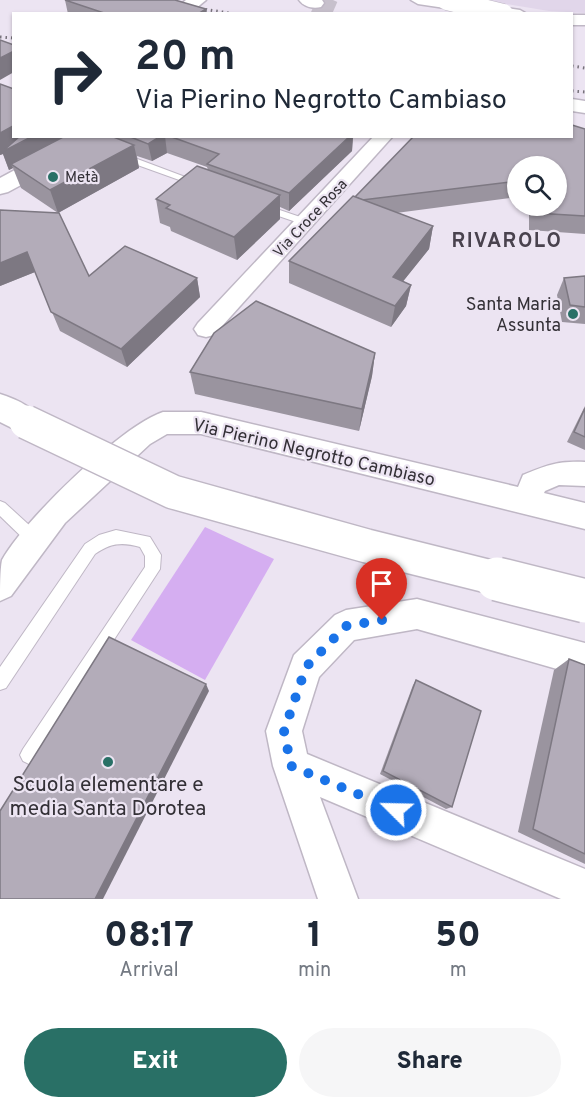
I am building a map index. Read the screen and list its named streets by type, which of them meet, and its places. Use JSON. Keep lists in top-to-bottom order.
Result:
{
  "streets": {
    "street": ["Via Croce Rosa", "Via Pierino Negrotto Cambiaso"]
  },
  "districts": ["RIVAROLO"],
  "places": ["Metà", "Santa Maria Assunta", "Scuola elementare e media Santa Dorotea"],
  "page": {
    "turn": ["20 m", "Via Pierino Negrotto Cambiaso"],
    "eta": [
      "08:17",
      "Arrival",
      "1",
      "min",
      "50",
      "m"
    ],
    "buttons": ["Exit", "Share"]
  }
}
